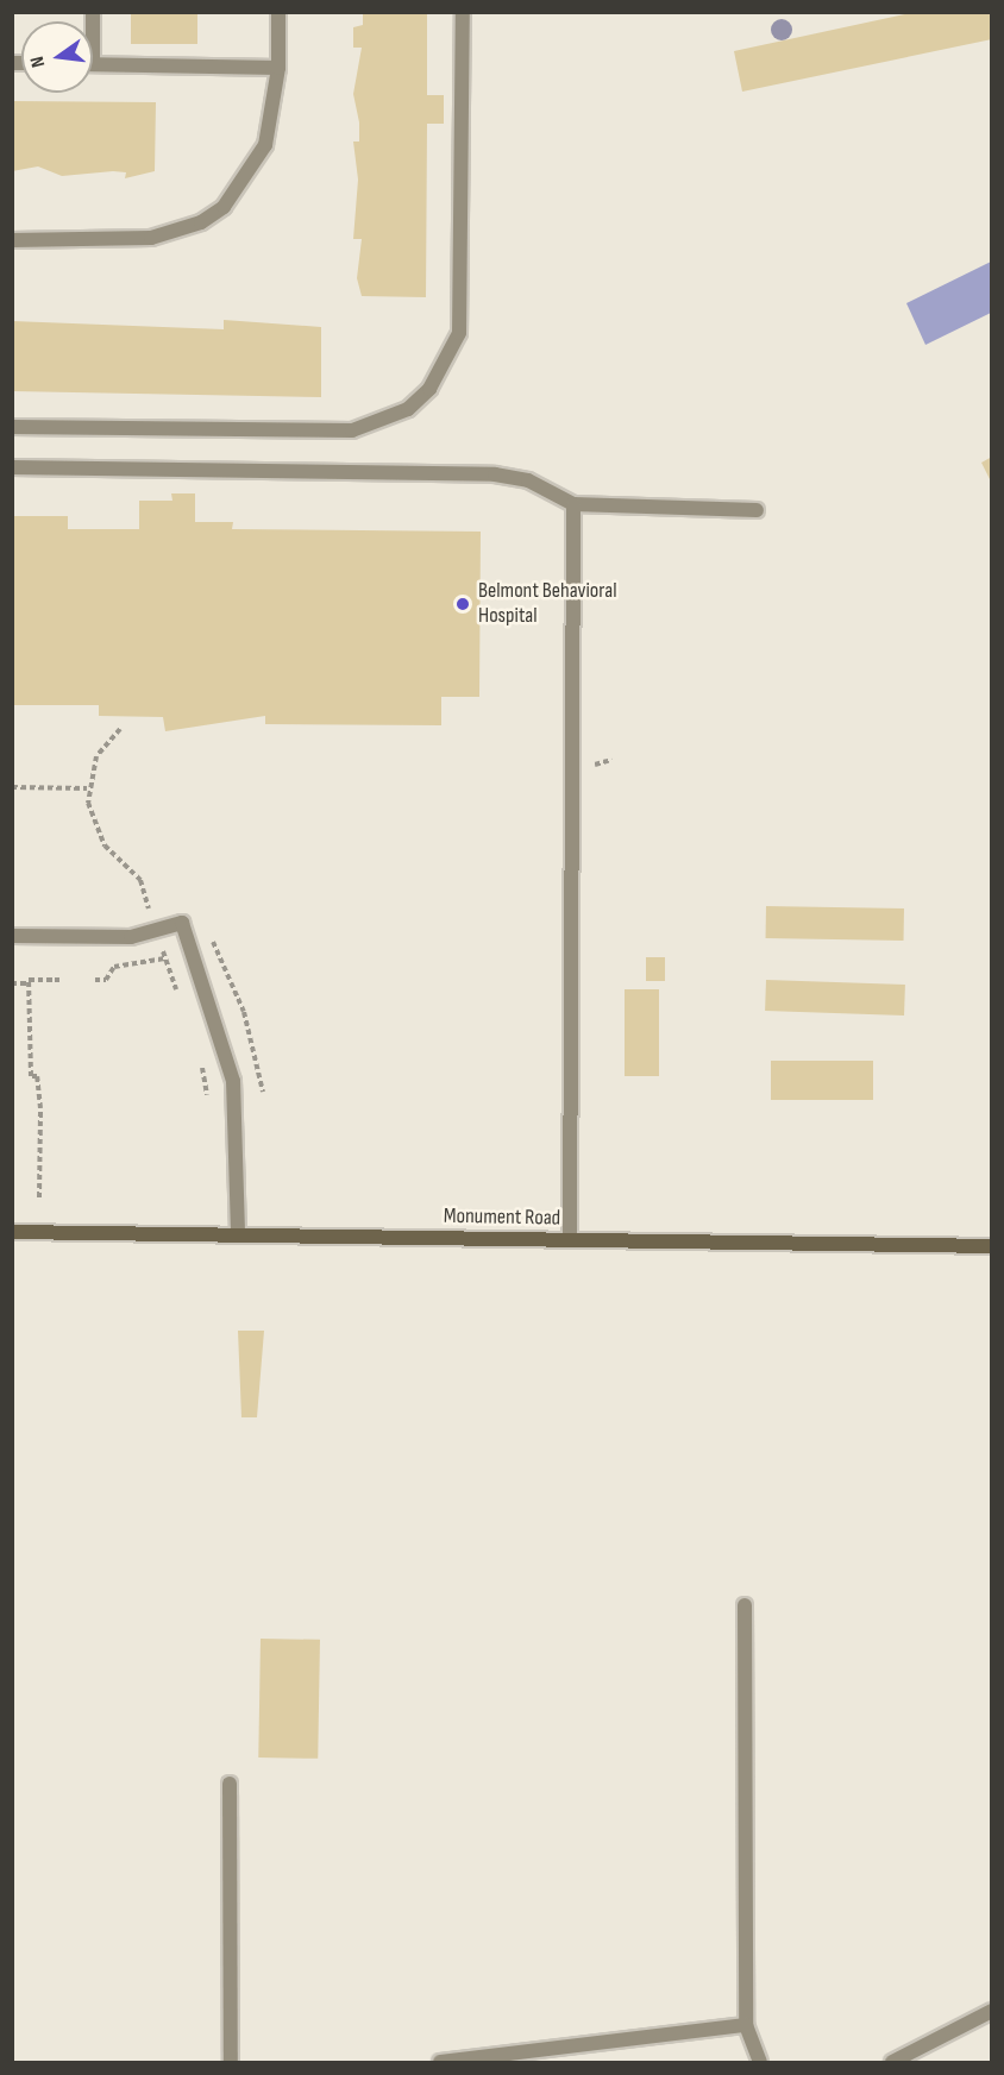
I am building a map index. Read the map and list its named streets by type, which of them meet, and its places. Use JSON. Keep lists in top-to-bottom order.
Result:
{
  "streets": {
    "street": ["Monument Road"]
  },
  "places": ["Belmont Behavioral Hospital"],
  "north": "left"
}
